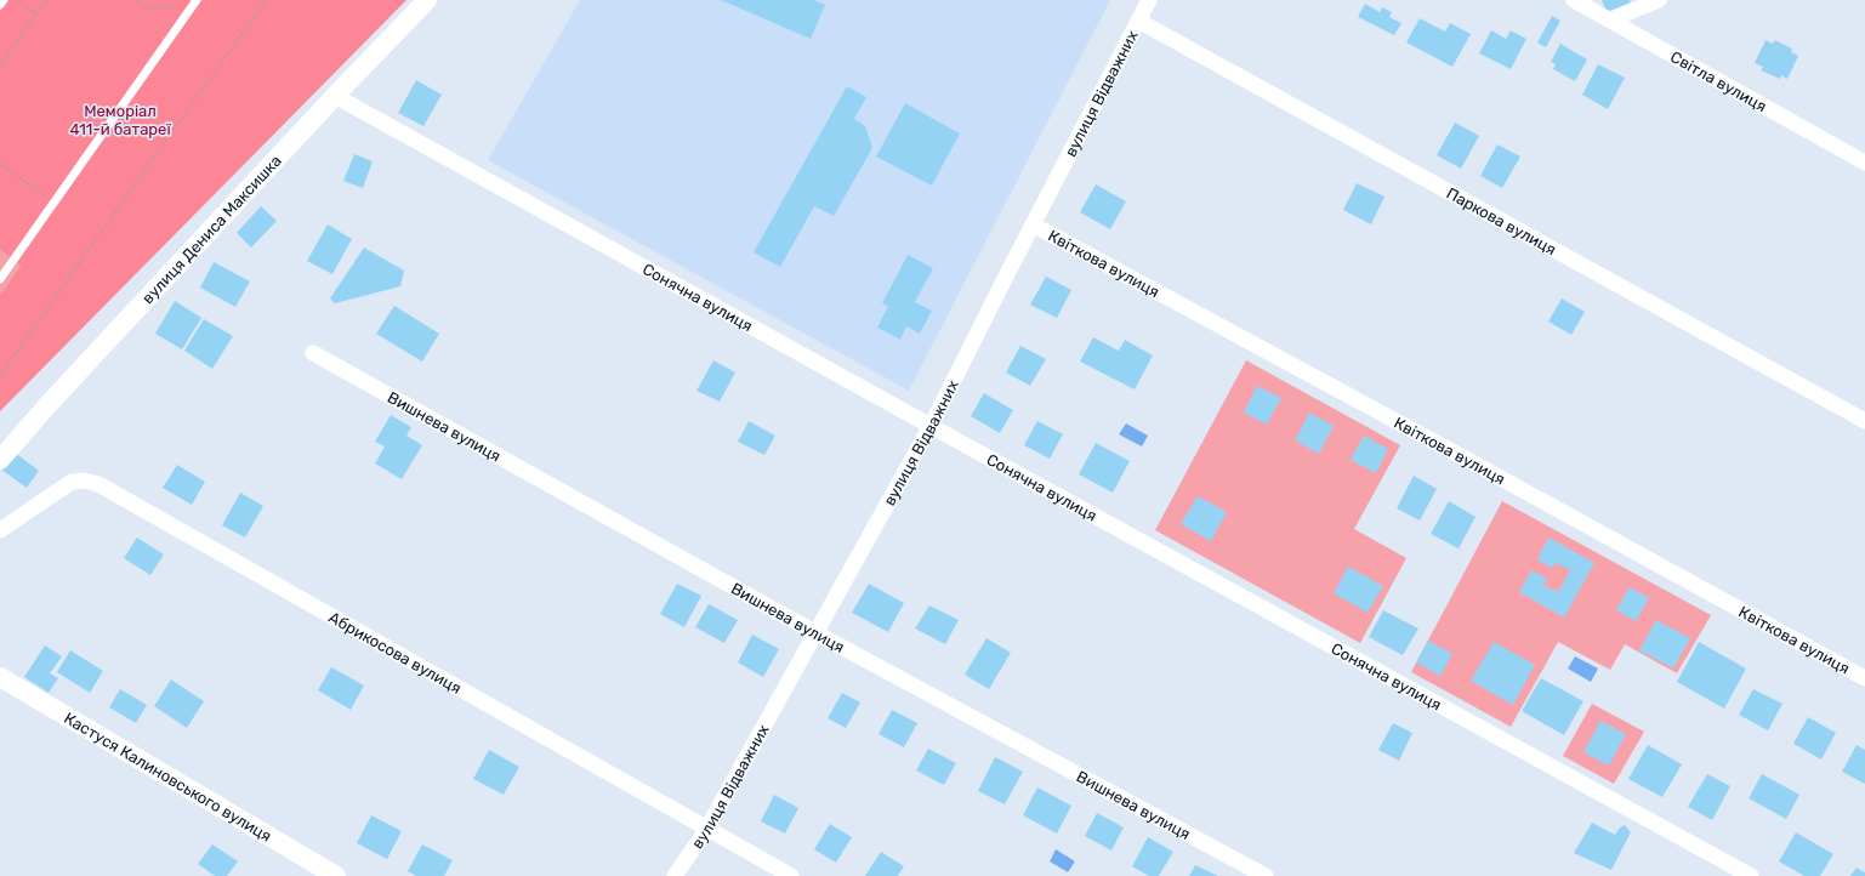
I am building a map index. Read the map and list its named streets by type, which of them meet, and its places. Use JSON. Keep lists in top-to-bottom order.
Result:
{
  "streets": {
    "street": [
      "Світла вулиця",
      "вулиця Відважних",
      "Паркова вулиця",
      "вулиця Дениса Максишка",
      "Квіткова вулиця",
      "Сонячна вулиця",
      "Вишнева вулиця",
      "Абрикосова вулиця",
      "Кастуся Калиновського вулиця"
    ]
  },
  "crossings": [
    ["вулиця Відважних", "Паркова вулиця"],
    ["вулиця Відважних", "Квіткова вулиця"],
    ["вулиця Відважних", "Сонячна вулиця"],
    ["вулиця Відважних", "Вишнева вулиця"],
    ["вулиця Відважних", "Абрикосова вулиця"],
    ["вулиця Дениса Максишка", "Сонячна вулиця"]
  ],
  "parks": ["Меморіал 411-й батареї"]
}
